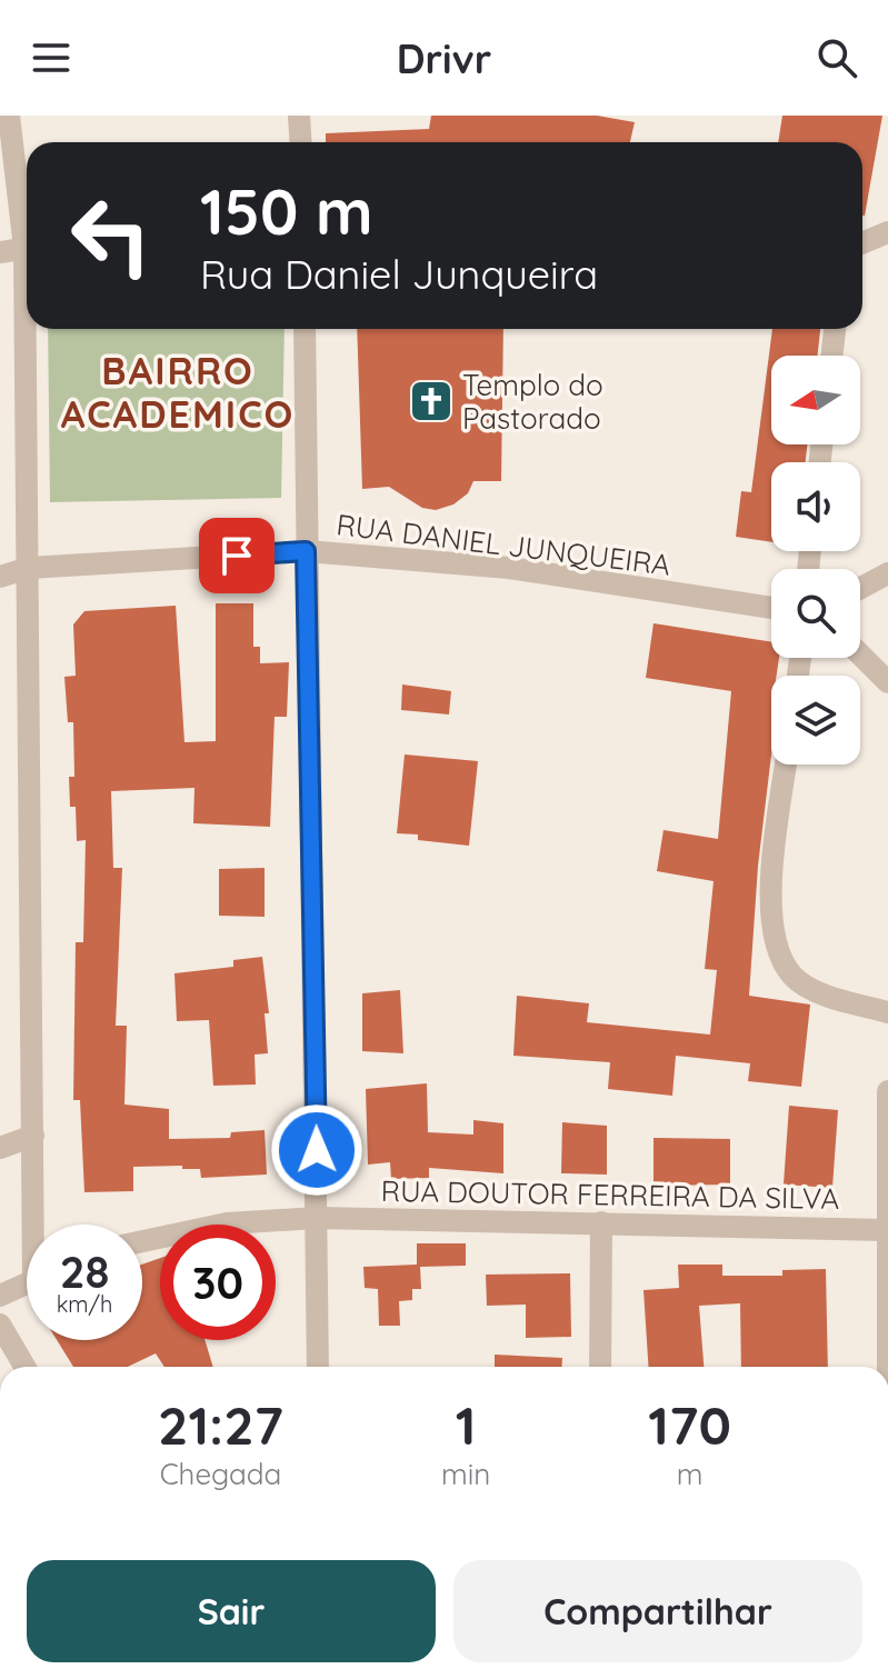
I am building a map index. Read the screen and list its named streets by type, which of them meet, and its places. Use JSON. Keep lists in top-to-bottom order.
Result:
{
  "streets": {
    "street": ["RUA DANIEL JUNQUEIRA", "RUA DOUTOR FERREIRA DA SILVA"]
  },
  "districts": ["BAIRRO ACADEMICO"],
  "places": {
    "church": ["Templo do Pastorado"]
  },
  "north": "left",
  "page": {
    "header": "Drivr",
    "turn": ["150 m", "Rua Daniel Junqueira"],
    "speed": "28 km/h",
    "limit": "30",
    "eta": [
      "21:27",
      "Chegada",
      "1",
      "min",
      "170",
      "m"
    ],
    "buttons": ["Sair", "Compartilhar"]
  }
}
